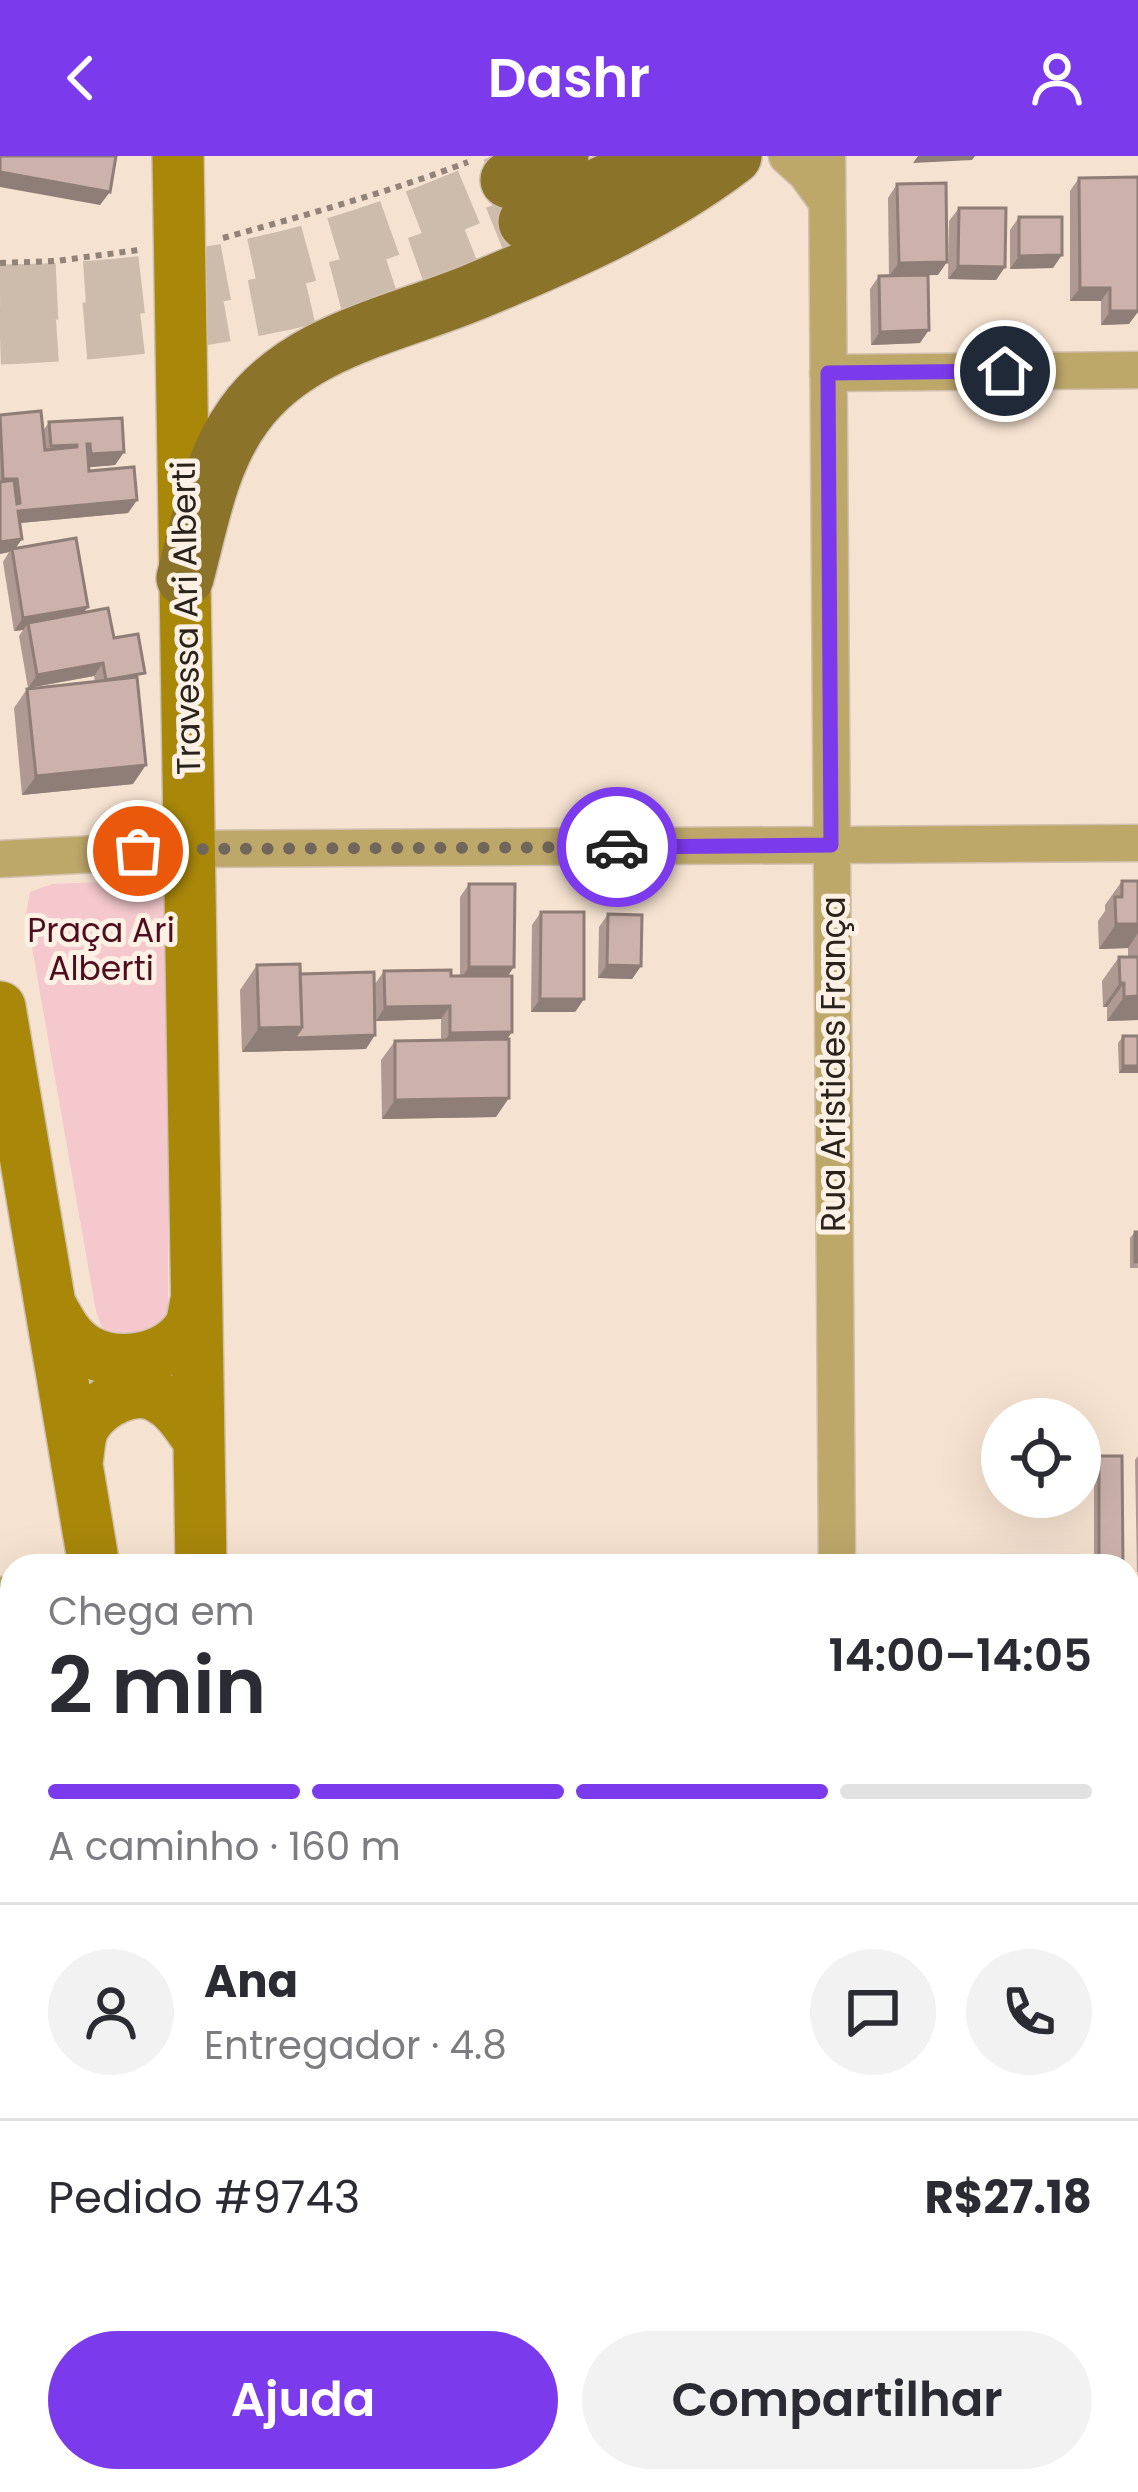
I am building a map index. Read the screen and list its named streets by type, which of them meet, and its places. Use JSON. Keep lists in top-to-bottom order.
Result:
{
  "streets": {
    "main road": ["Travessa Ari Alberti"],
    "street": ["Rua Aristides França"]
  },
  "parks": ["Praça Ari Alberti"],
  "page": {
    "header": "Dashr",
    "heading": ["2 min", "Chega em", "14:00–14:05"],
    "panel": [
      "Ana",
      "Entregador · 4.8",
      "Pedido #9743",
      "R$27.18"
    ],
    "bar": "A caminho · 160 m",
    "buttons": ["Ajuda", "Compartilhar"]
  }
}
